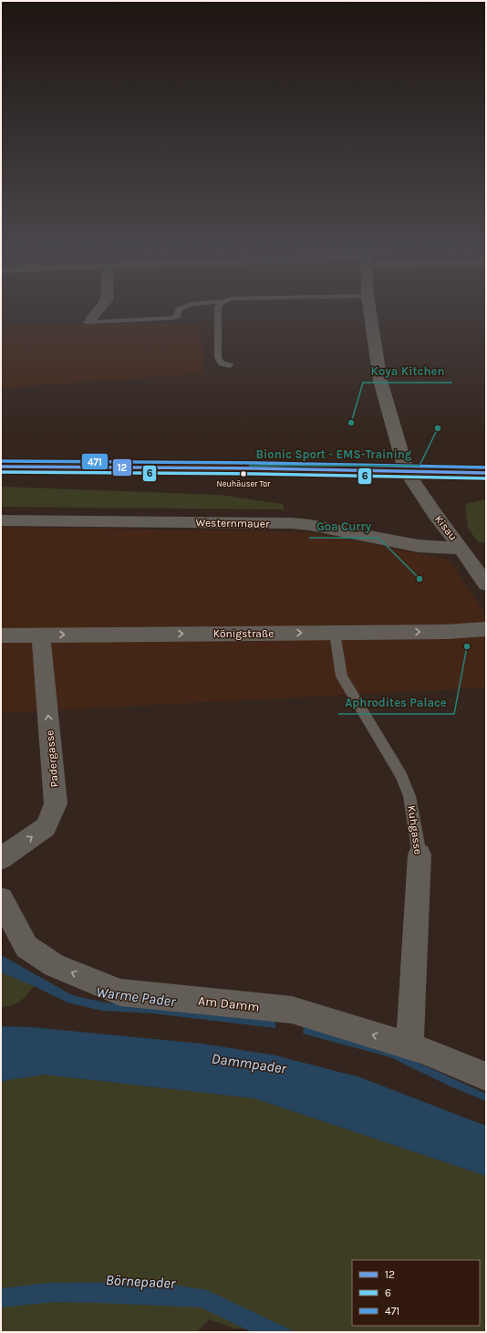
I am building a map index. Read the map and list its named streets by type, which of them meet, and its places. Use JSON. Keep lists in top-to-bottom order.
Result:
{
  "streets": {
    "street": [
      "Westernmauer",
      "Kisau",
      "Königstraße",
      "Padergasse",
      "Kuhgasse",
      "Am Damm"
    ]
  },
  "crossings": [
    ["Westernmauer", "Kisau"],
    ["Königstraße", "Padergasse"],
    ["Königstraße", "Kuhgasse"],
    ["Kuhgasse", "Am Damm"]
  ],
  "one_way": ["Königstraße", "Padergasse", "Am Damm"],
  "water": ["Warme Pader", "Dammpader", "Börnepader"],
  "places": [
    "Koya Kitchen",
    "Bionic Sport - EMS-Training",
    "Neuhäuser Tor",
    "Goa Curry",
    "Aphrodites Palace"
  ],
  "lines": ["transit line 471", "transit line 12", "transit line 6"],
  "legend": ["12", "6", "471"]
}
